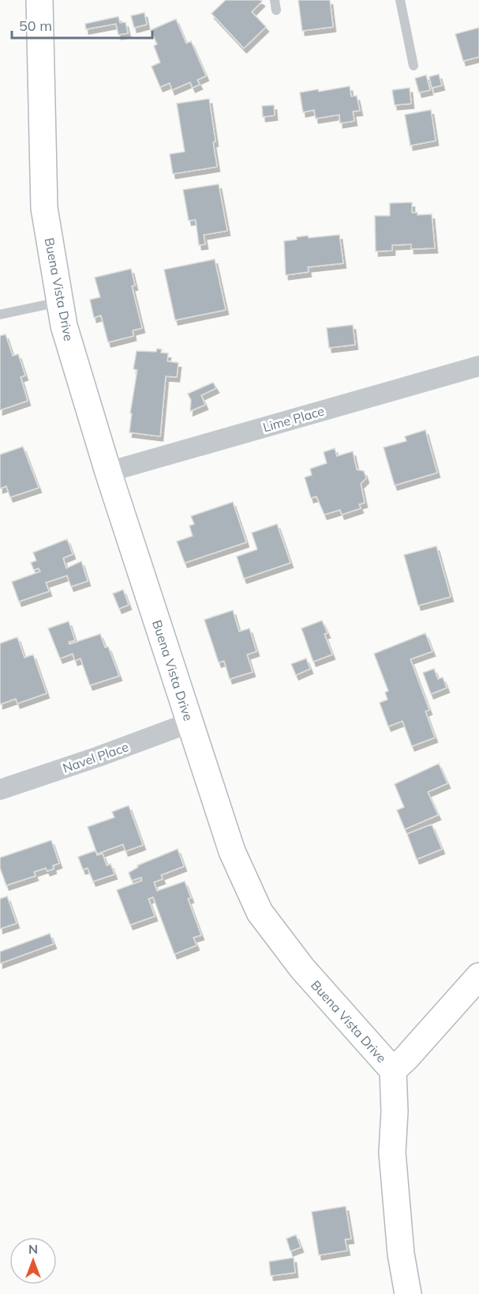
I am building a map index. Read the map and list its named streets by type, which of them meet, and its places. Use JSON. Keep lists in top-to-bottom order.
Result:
{
  "streets": {
    "street": ["Buena Vista Drive", "Lime Place", "Navel Place"]
  },
  "crossings": [
    ["Buena Vista Drive", "Lime Place"],
    ["Buena Vista Drive", "Navel Place"]
  ],
  "scale_bar": "50 m",
  "north": "top"
}
